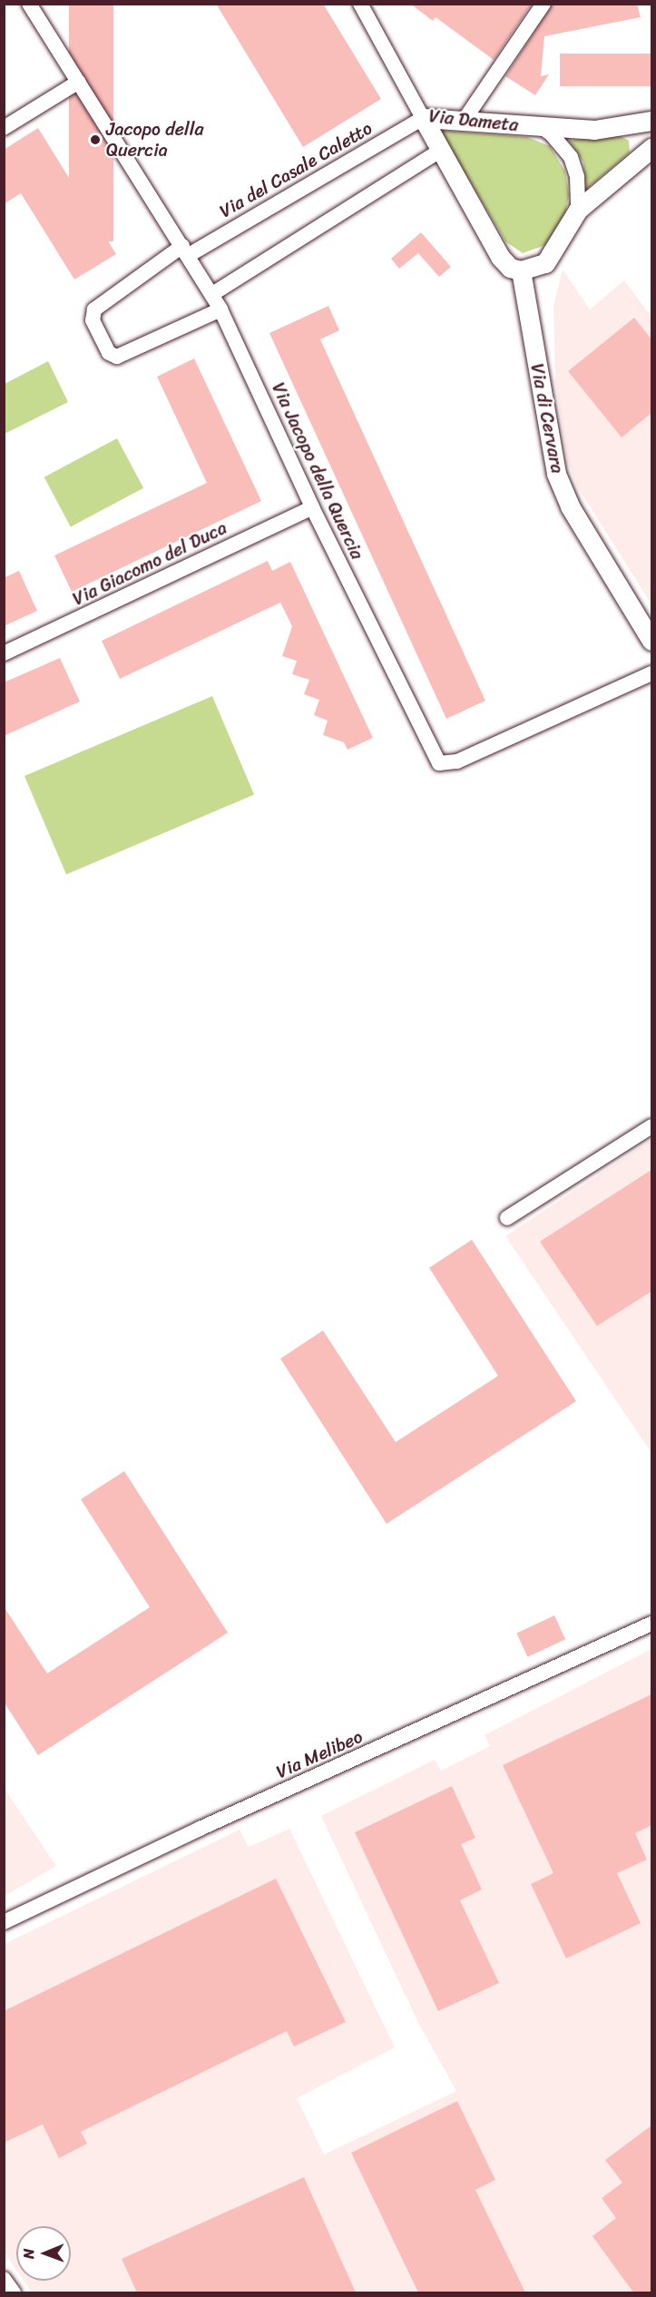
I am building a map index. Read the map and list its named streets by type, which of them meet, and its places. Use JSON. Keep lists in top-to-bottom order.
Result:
{
  "streets": {
    "street": [
      "Via Dameta",
      "Via del Casale Caletto",
      "Via di Cervara",
      "Via Jacopo della Quercia",
      "Via Giacomo del Duca",
      "Via Melibeo"
    ]
  },
  "crossings": [
    ["Via Dameta", "Via del Casale Caletto"],
    ["Via del Casale Caletto", "Via Jacopo della Quercia"],
    ["Via Jacopo della Quercia", "Via Giacomo del Duca"]
  ],
  "places": ["Jacopo della Quercia"],
  "north": "left"
}
